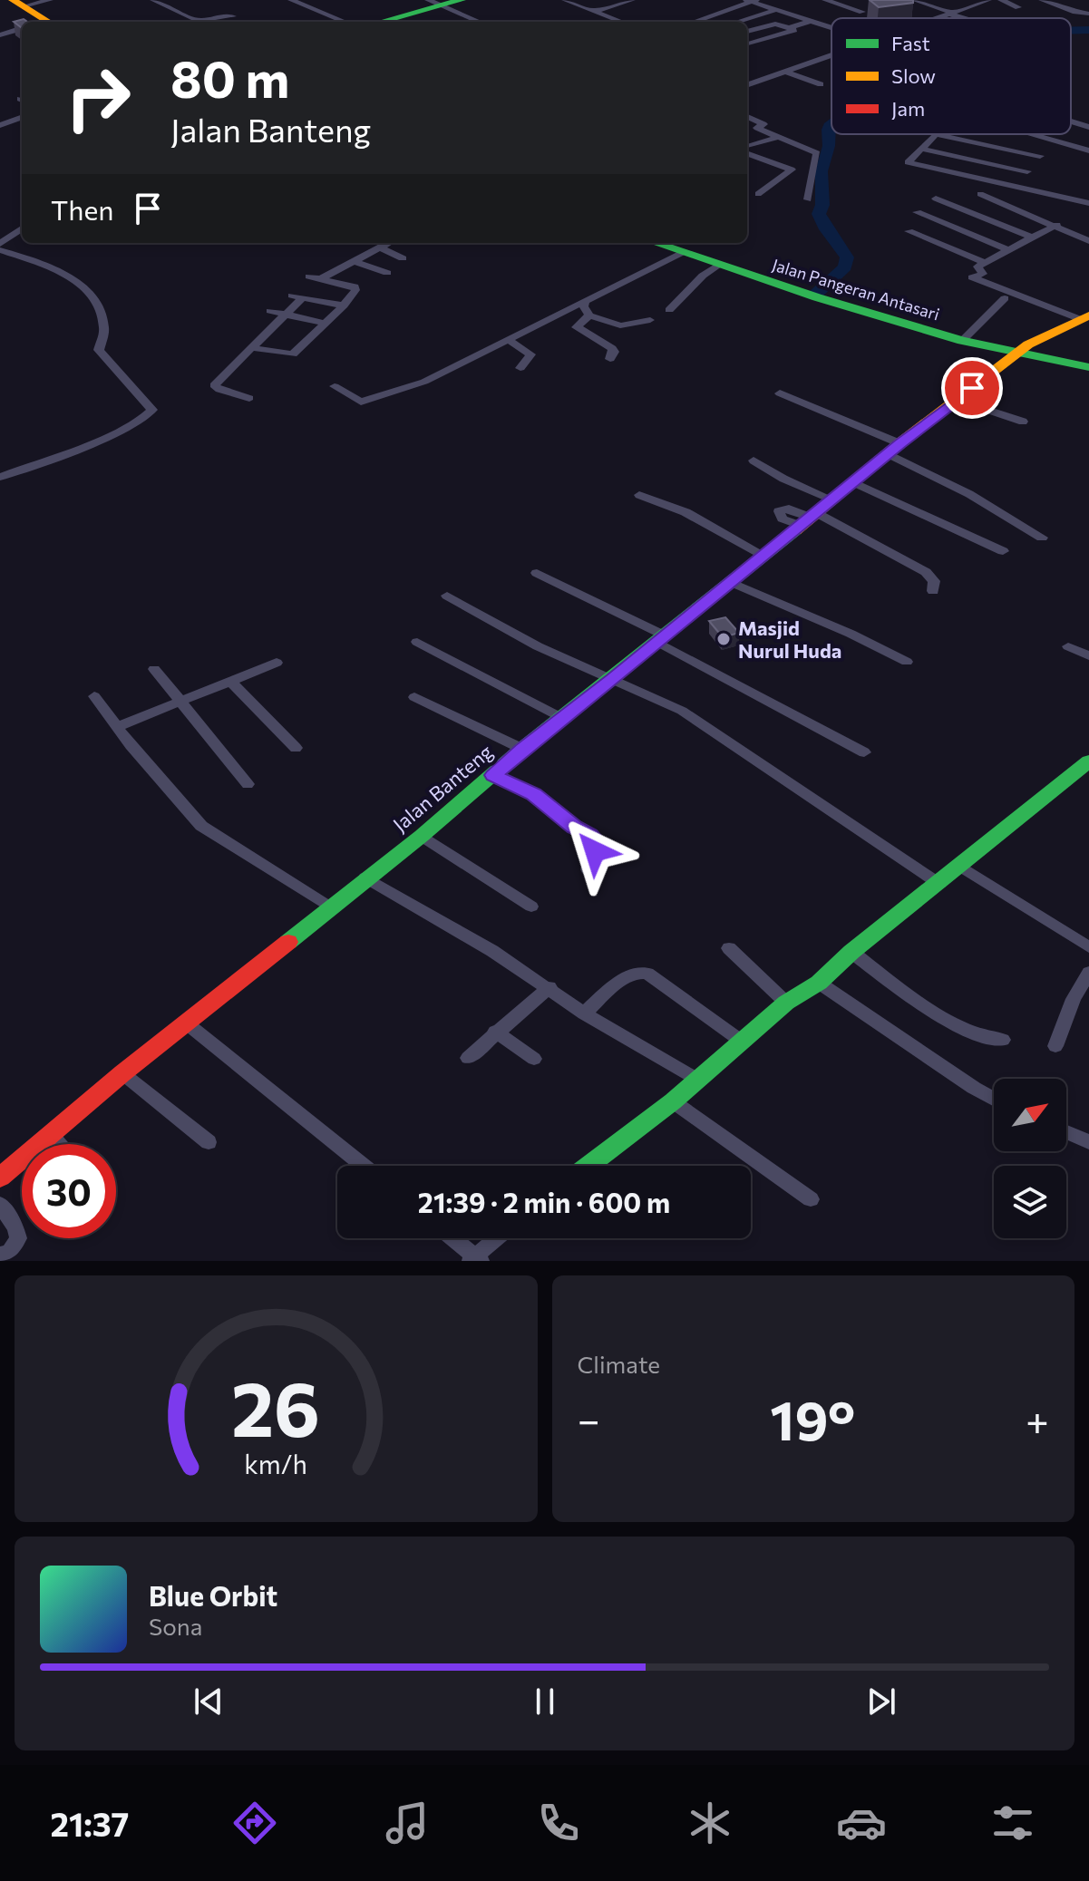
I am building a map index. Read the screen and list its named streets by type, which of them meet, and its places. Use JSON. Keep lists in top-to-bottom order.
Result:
{
  "streets": {
    "street": ["Jalan Pangeran Antasari", "Jalan Banteng"]
  },
  "crossings": [
    ["Jalan Pangeran Antasari", "Jalan Banteng"]
  ],
  "places": ["Masjid Nurul Huda"],
  "legend": ["Fast", "Slow", "Jam"],
  "north": "top right",
  "page": {
    "turn": ["80 m", "Jalan Banteng"],
    "then": "Then",
    "limit": "30",
    "trip": "21:39 · 2 min · 600 m",
    "tile": "Climate",
    "heat": ["−", "19°", "+"],
    "song": ["Blue Orbit", "Sona"],
    "tabs": "21:37",
    "gauge": ["26", "km/h"]
  }
}
